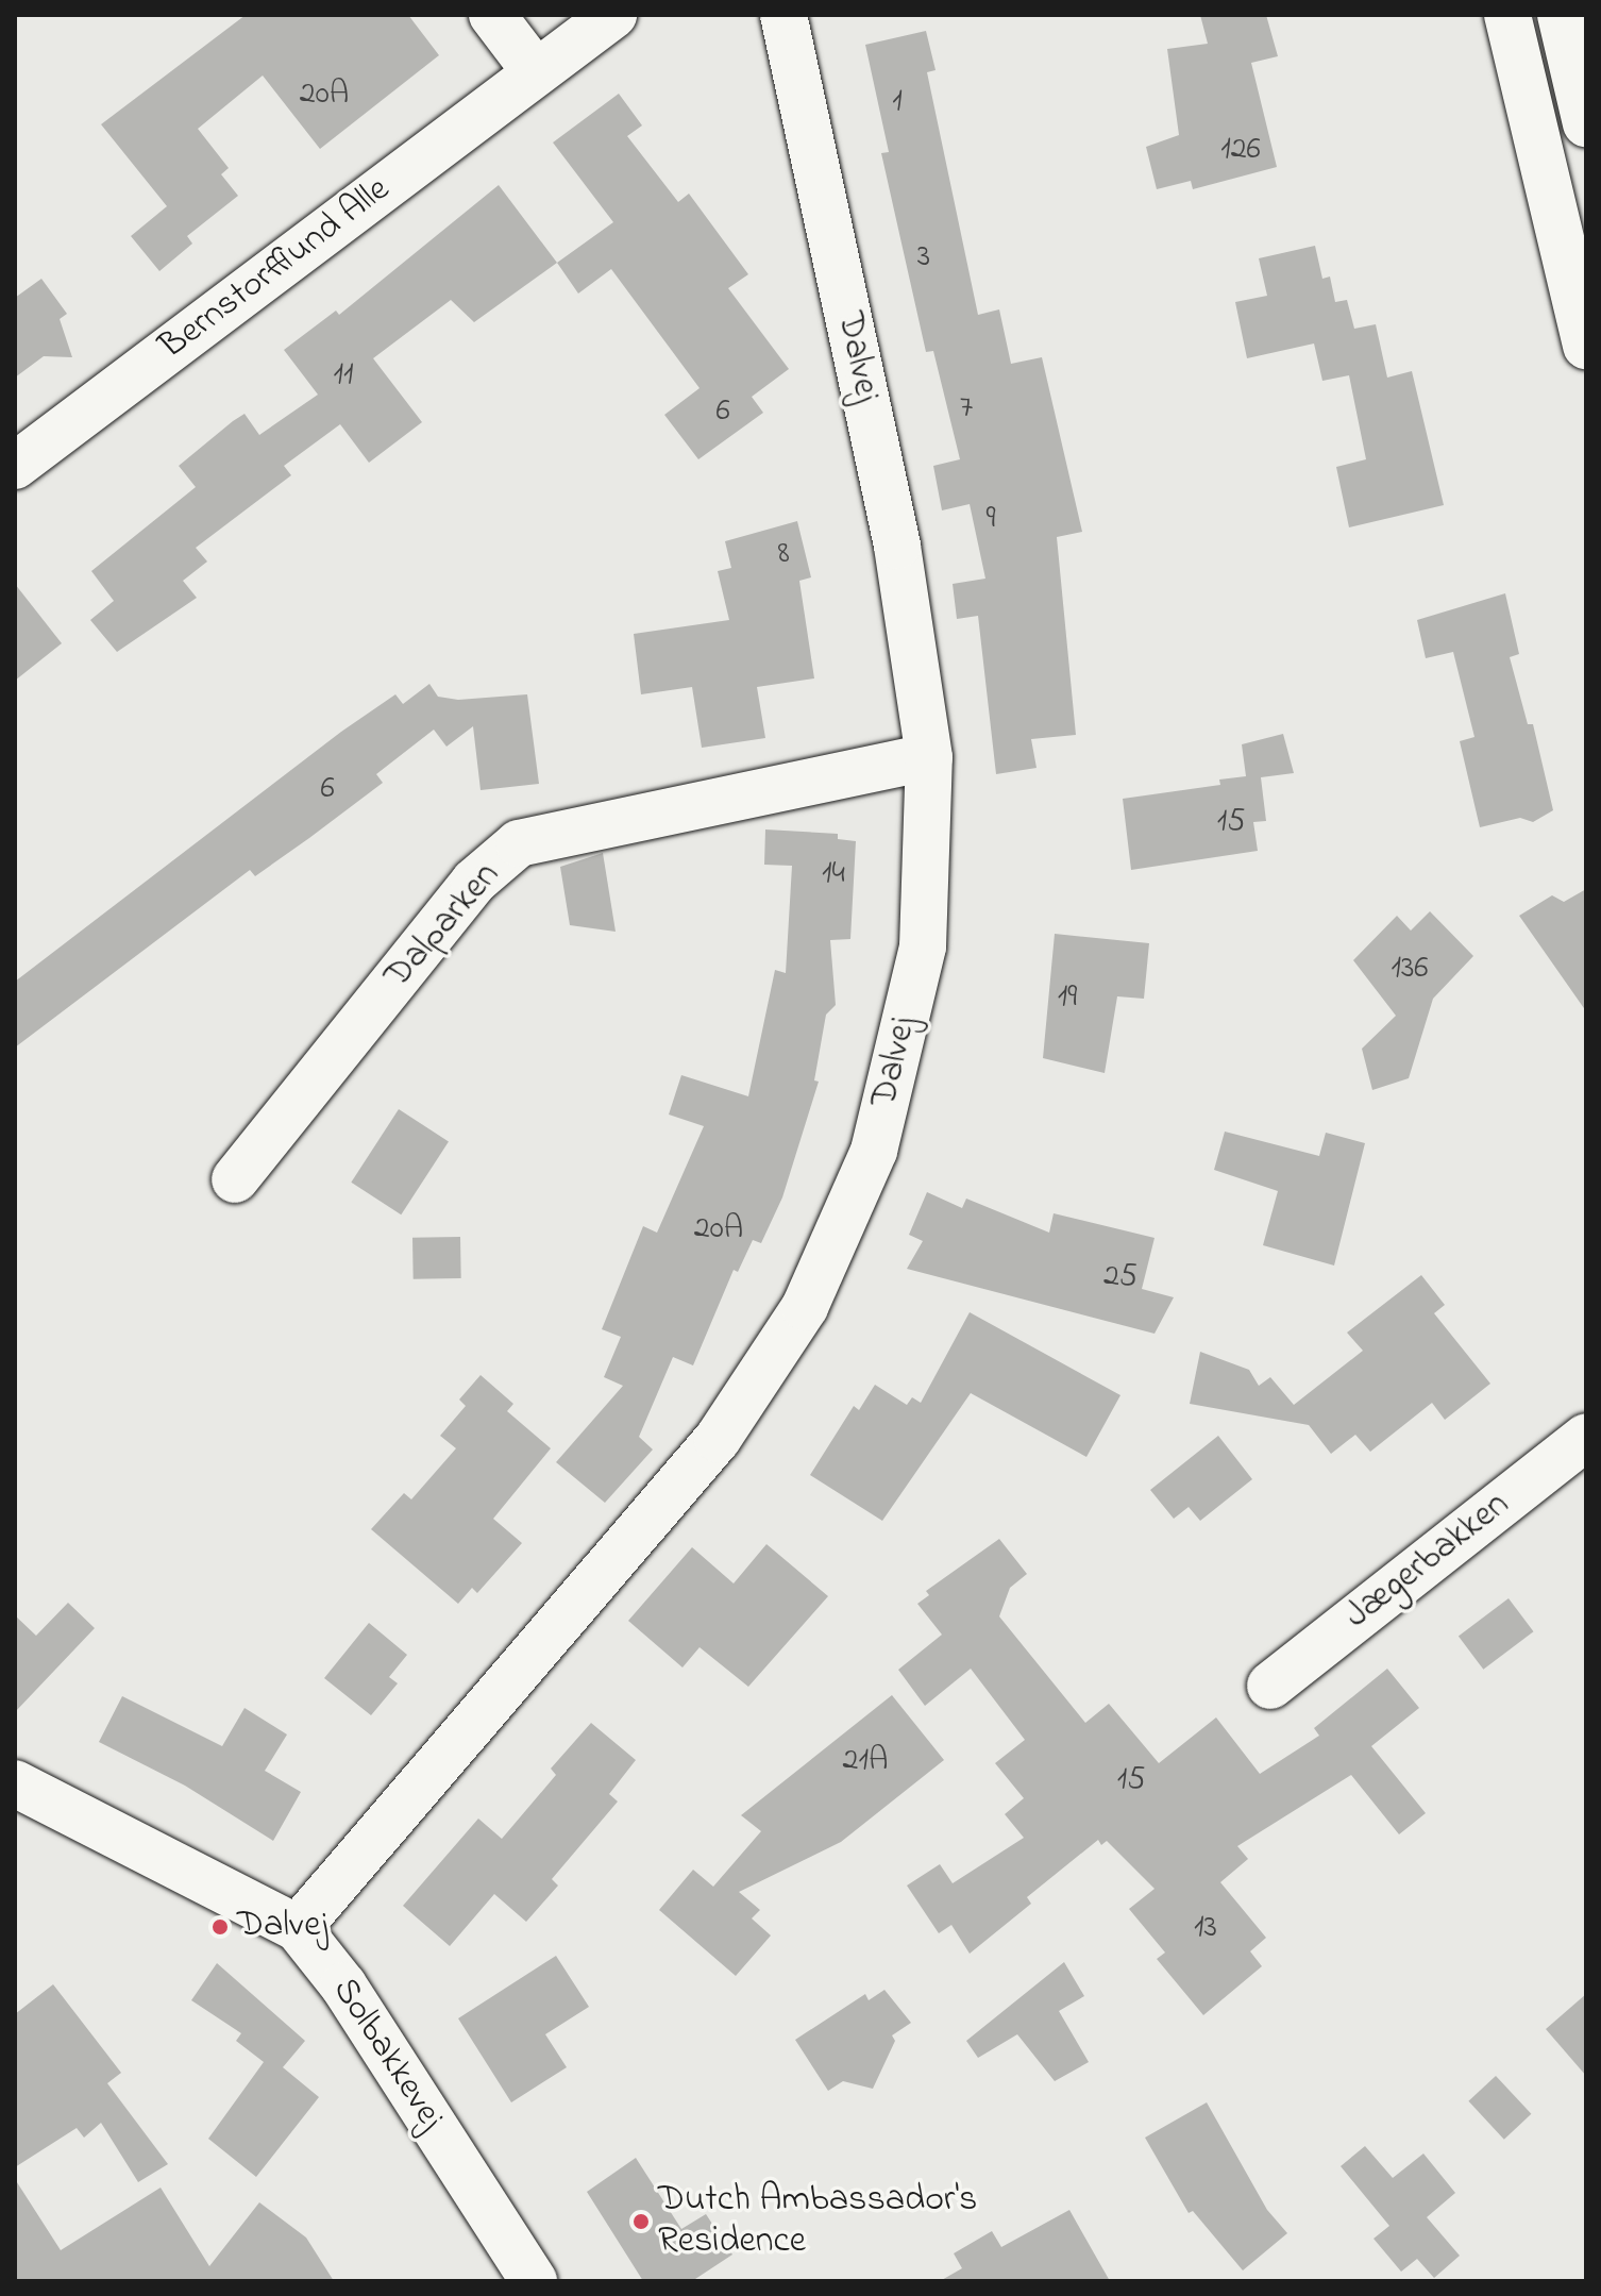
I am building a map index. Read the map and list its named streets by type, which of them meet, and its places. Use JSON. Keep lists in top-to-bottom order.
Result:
{
  "streets": {
    "street": [
      "Bernstorfflund Alle",
      "Dalvej",
      "Dalparken",
      "Jægerbakken",
      "Solbakkevej"
    ]
  },
  "crossings": [
    ["Dalvej", "Dalparken"],
    ["Dalvej", "Solbakkevej"]
  ],
  "places": ["Dalvej", "Dutch Ambassador's Residence"],
  "house_numbers": [
    "20A",
    "1",
    "126",
    "3",
    "11",
    "7",
    "6",
    "9",
    "8",
    "6",
    "15",
    "14",
    "136",
    "19",
    "20A",
    "25",
    "21A",
    "15",
    "13"
  ]
}
